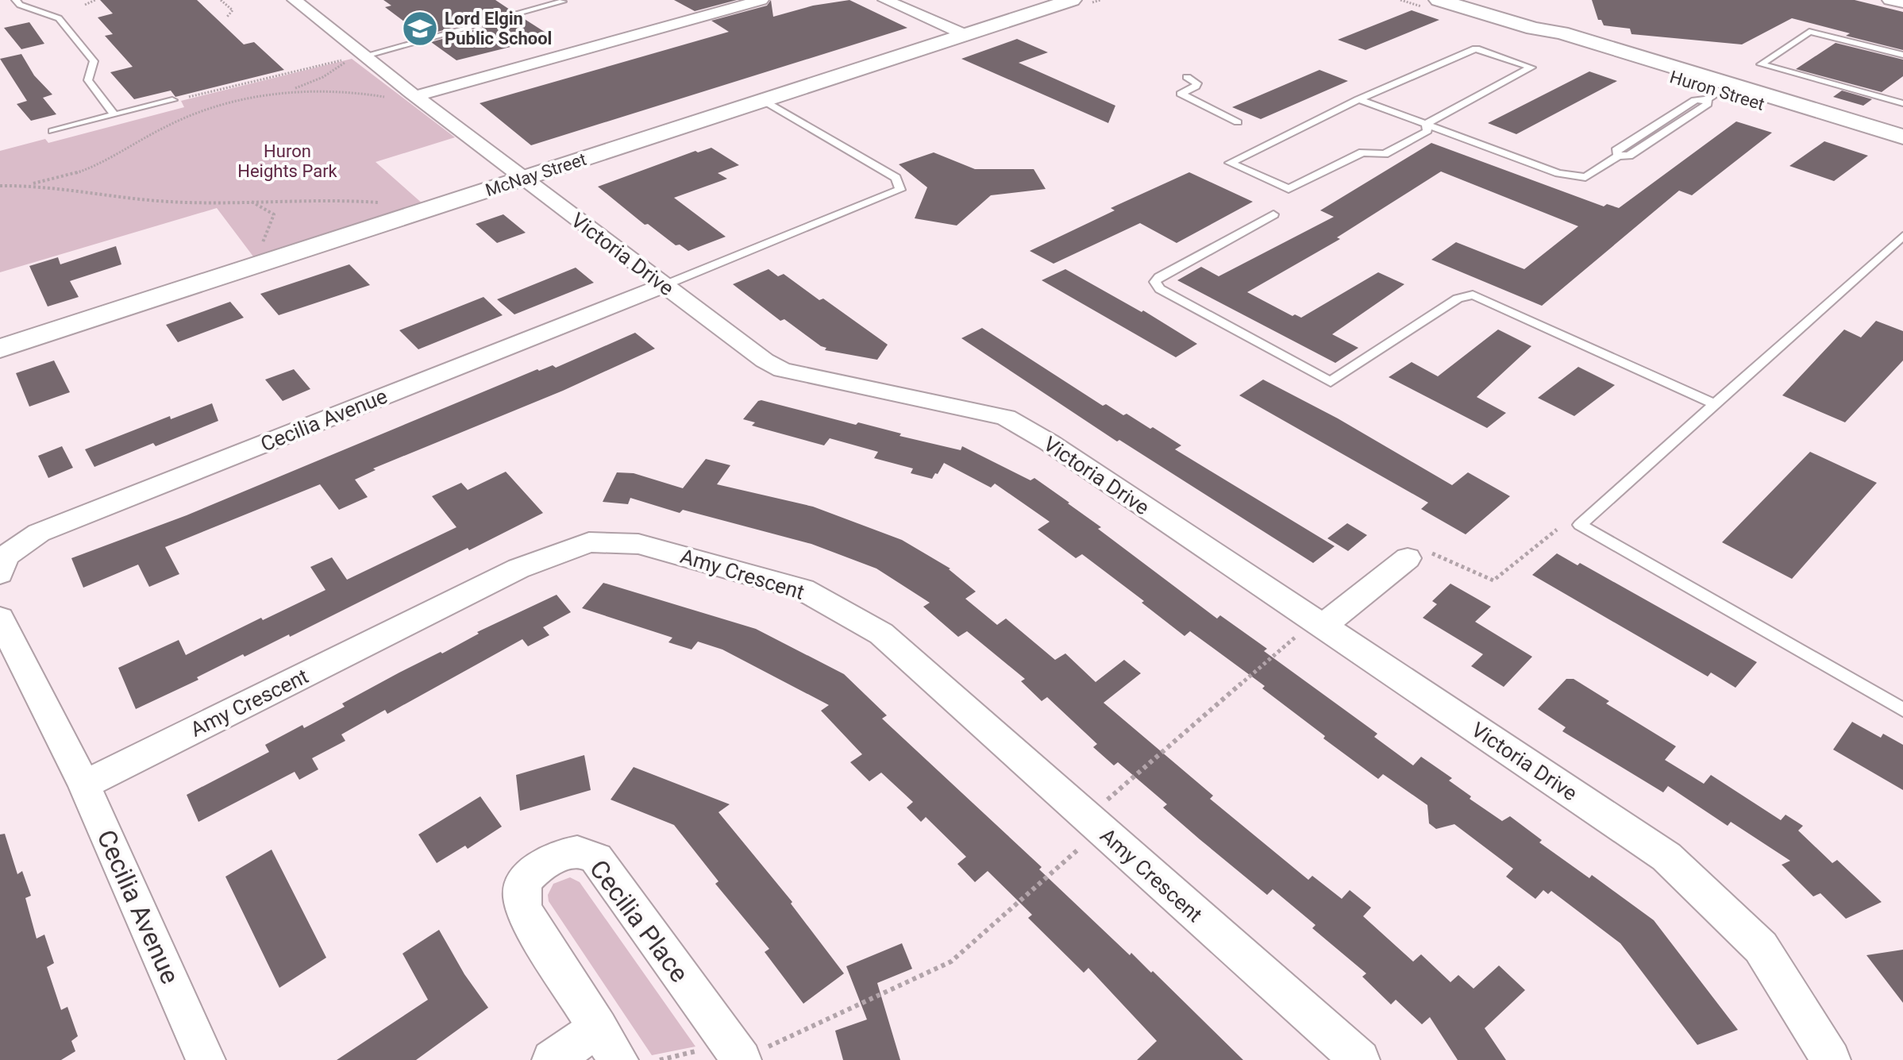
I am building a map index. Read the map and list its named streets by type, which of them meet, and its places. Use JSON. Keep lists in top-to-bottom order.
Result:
{
  "streets": {
    "street": [
      "Huron Street",
      "McNay Street",
      "Victoria Drive",
      "Cecilia Avenue",
      "Amy Crescent",
      "Cecilia Place"
    ]
  },
  "crossings": [
    ["McNay Street", "Victoria Drive"],
    ["Victoria Drive", "Cecilia Avenue"],
    ["Cecilia Avenue", "Amy Crescent"]
  ],
  "parks": ["Huron Heights Park"],
  "places": {
    "school or university": ["Lord Elgin Public School"]
  }
}
